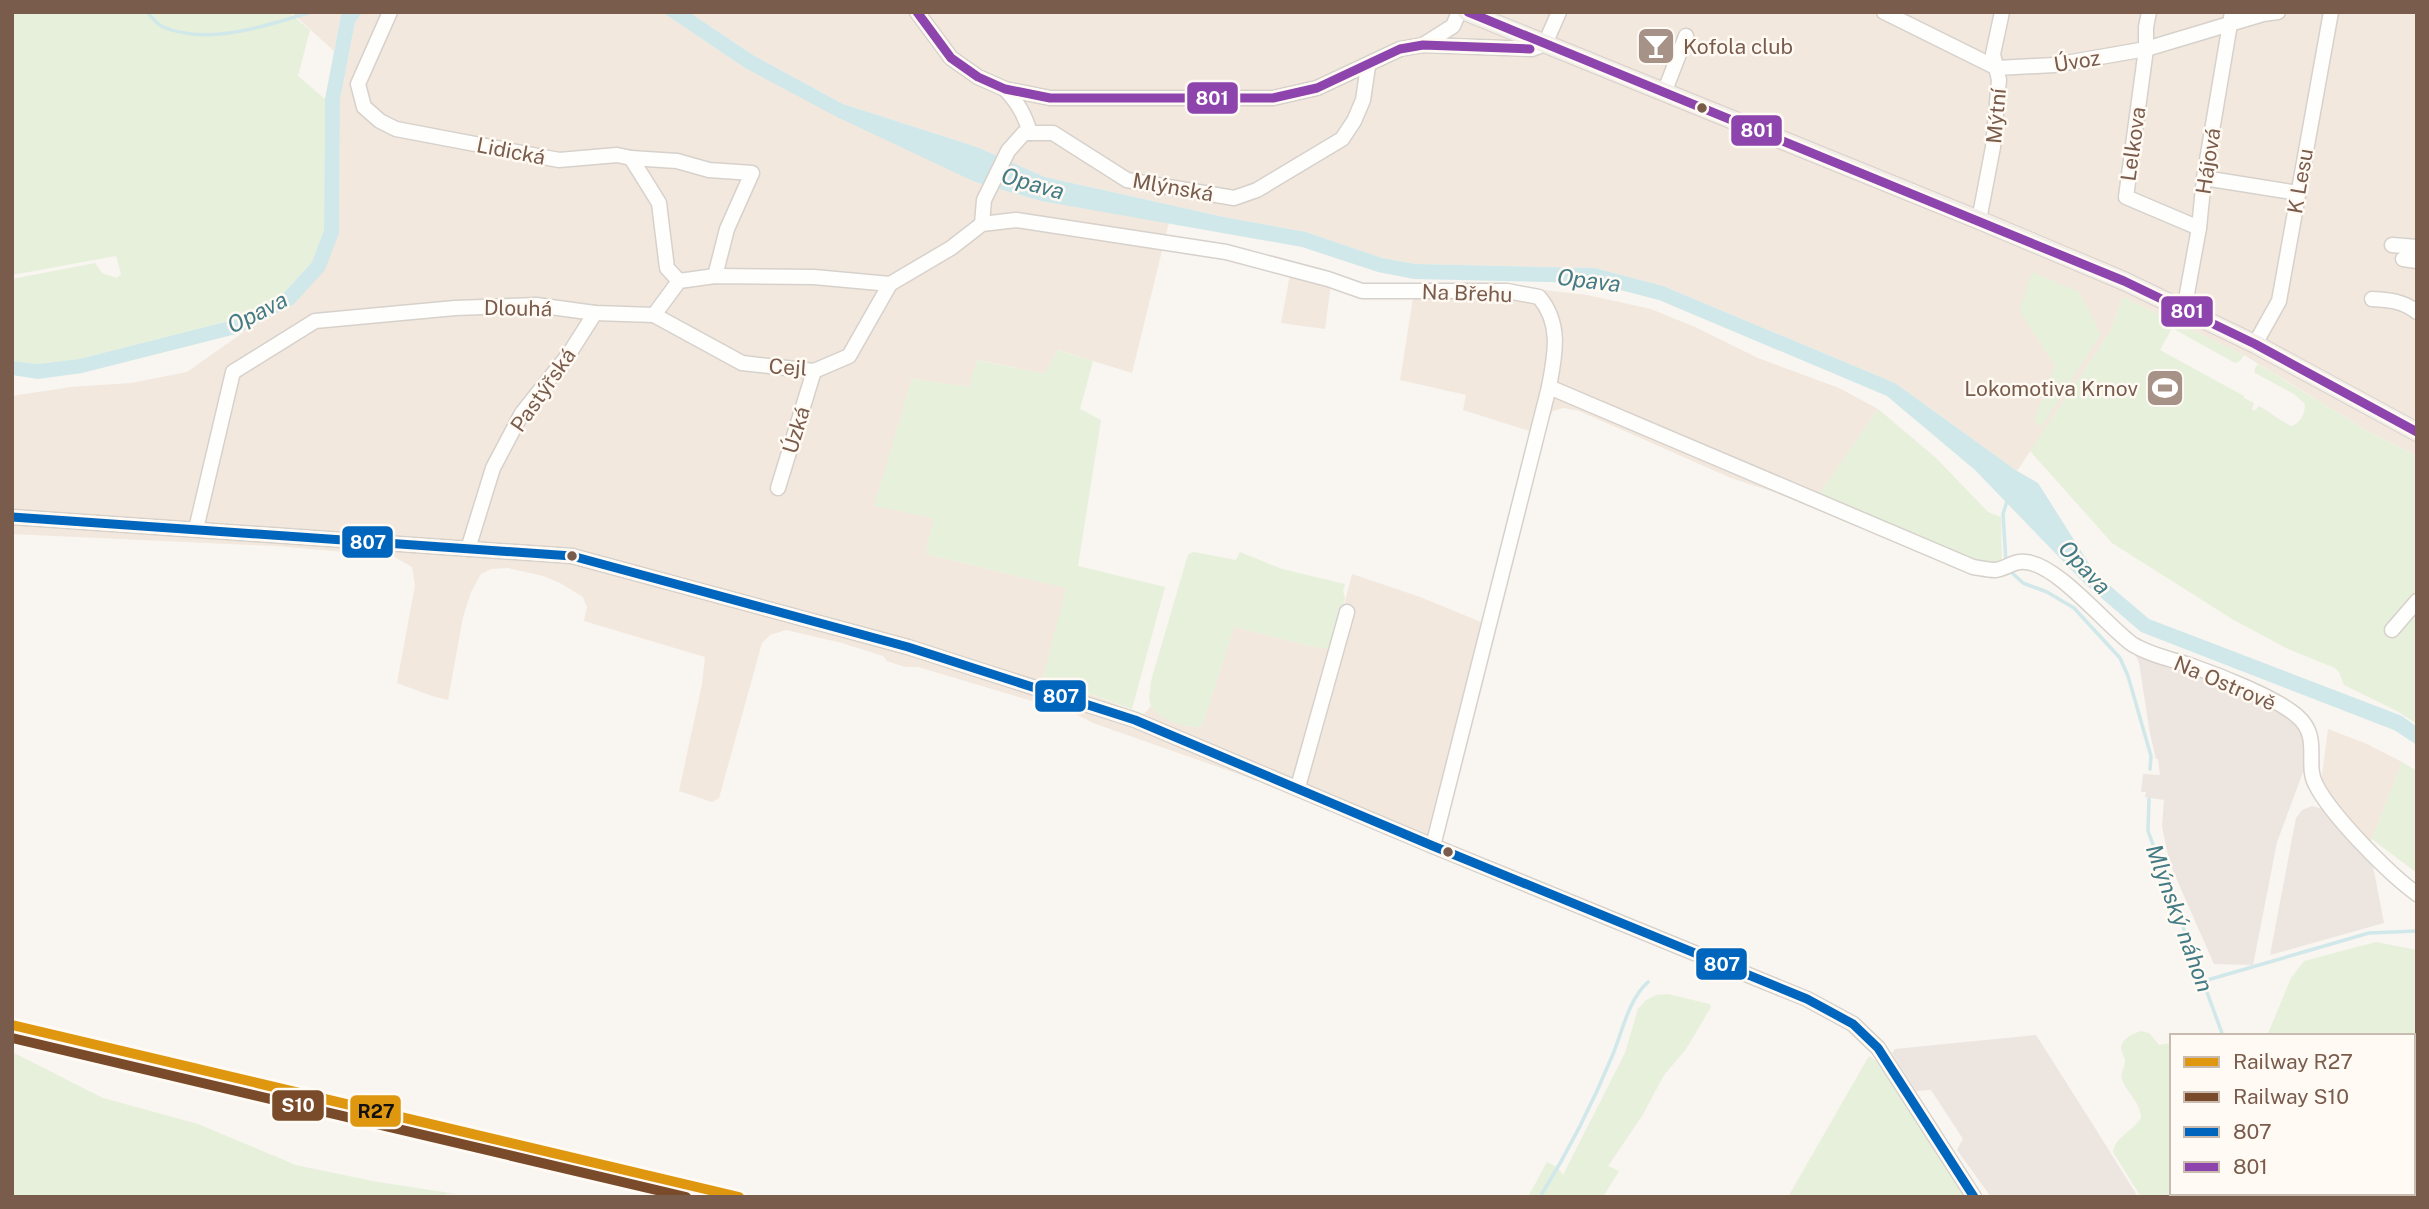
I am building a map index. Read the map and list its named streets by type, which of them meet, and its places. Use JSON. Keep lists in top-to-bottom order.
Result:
{
  "streets": {
    "street": [
      "Úvoz",
      "Mýtní",
      "Lelkova",
      "Lidická",
      "Hájová",
      "K Lesu",
      "Mlýnská",
      "Na Břehu",
      "Dlouhá",
      "Cejl",
      "Pastýřská",
      "Úzká",
      "Na Ostrově"
    ]
  },
  "crossings": [
    ["Úvoz", "Mýtní"],
    ["Úvoz", "Lelkova"],
    ["Úvoz", "Hájová"],
    ["Lelkova", "Hájová"],
    ["Na Břehu", "Na Ostrově"],
    ["Dlouhá", "Cejl"],
    ["Dlouhá", "Pastýřská"],
    ["Cejl", "Úzká"]
  ],
  "water": ["Opava", "Mlýnský náhon"],
  "places": {
    "bar": ["Kofola club"],
    "sports": ["Lokomotiva Krnov"]
  },
  "lines": [
    "transit line 801",
    "transit line 807",
    "rail line R27",
    "rail line S10"
  ],
  "legend": [
    "Railway R27",
    "Railway S10",
    "807",
    "801"
  ]
}
